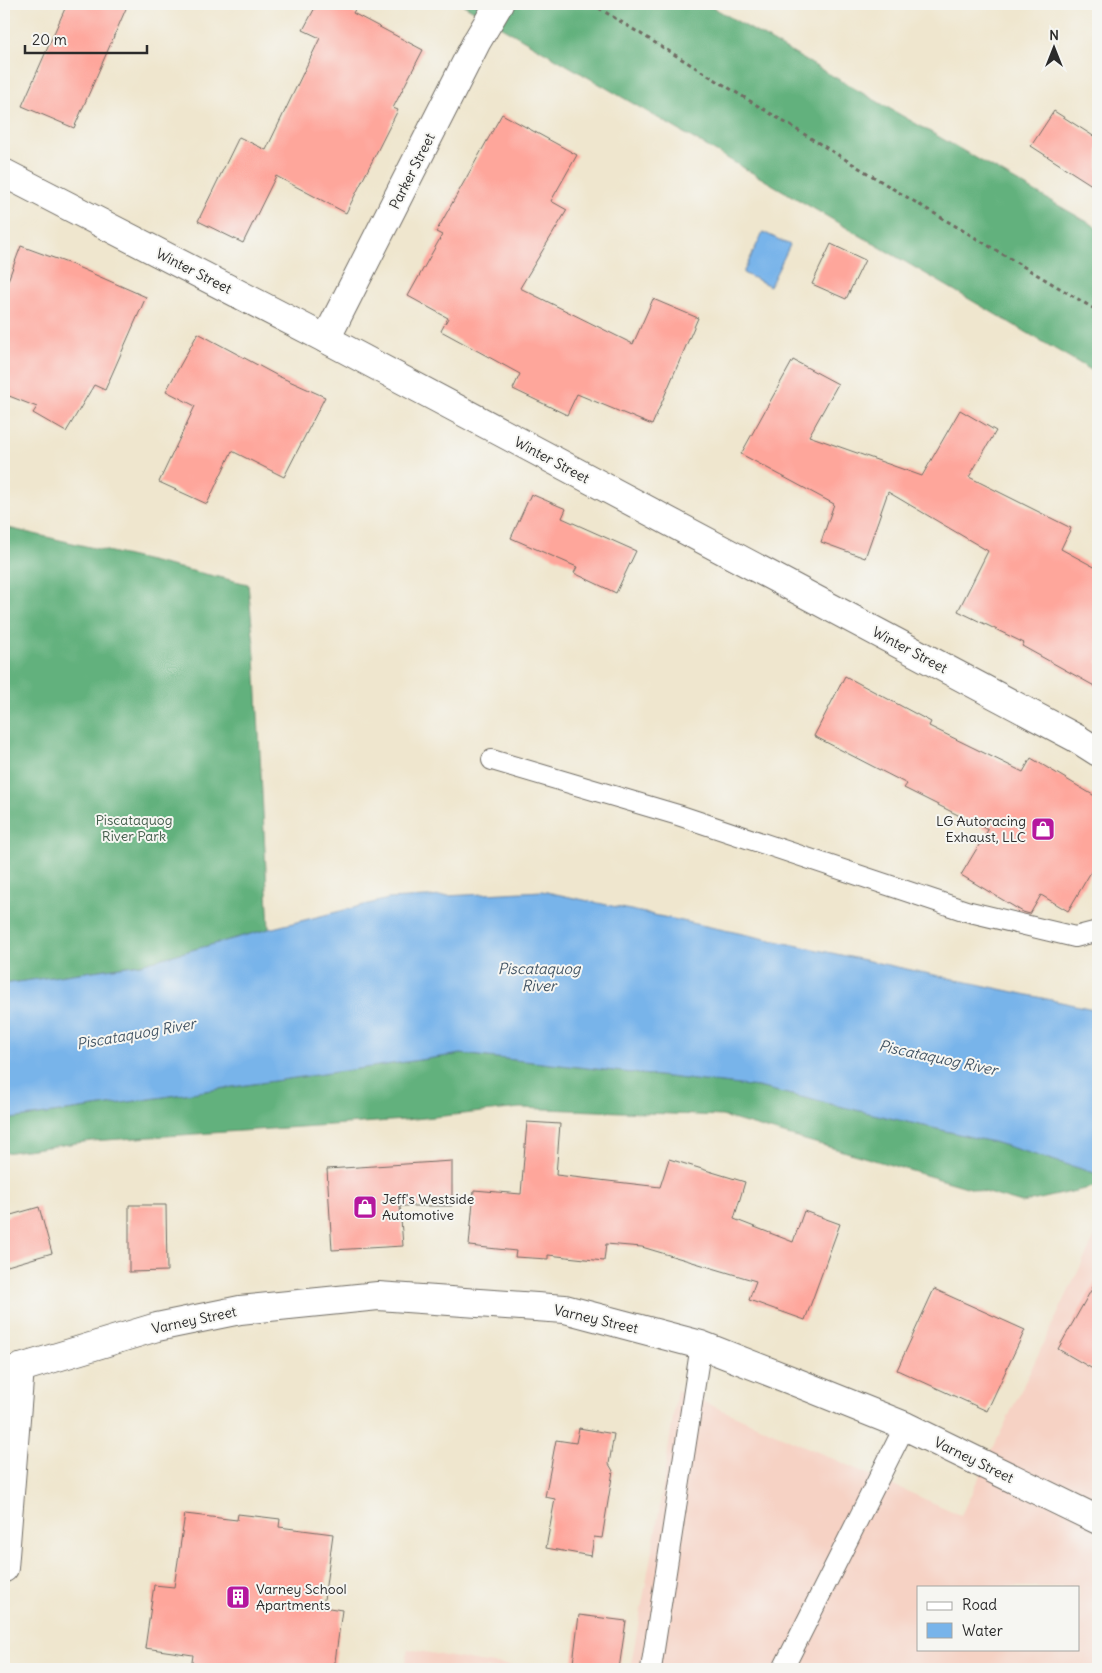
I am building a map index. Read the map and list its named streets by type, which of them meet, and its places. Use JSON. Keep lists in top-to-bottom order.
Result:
{
  "streets": {
    "street": ["Parker Street", "Winter Street", "Varney Street"]
  },
  "crossings": [
    ["Parker Street", "Winter Street"]
  ],
  "water": ["Piscataquog River"],
  "parks": ["Piscataquog River Park"],
  "places": {
    "shop": ["LG Autoracing Exhaust, LLC", "Jeff's Westside Automotive"],
    "building": ["Varney School Apartments"]
  },
  "legend": ["Road", "Water"],
  "scale_bar": "20 m",
  "north": "top"
}
